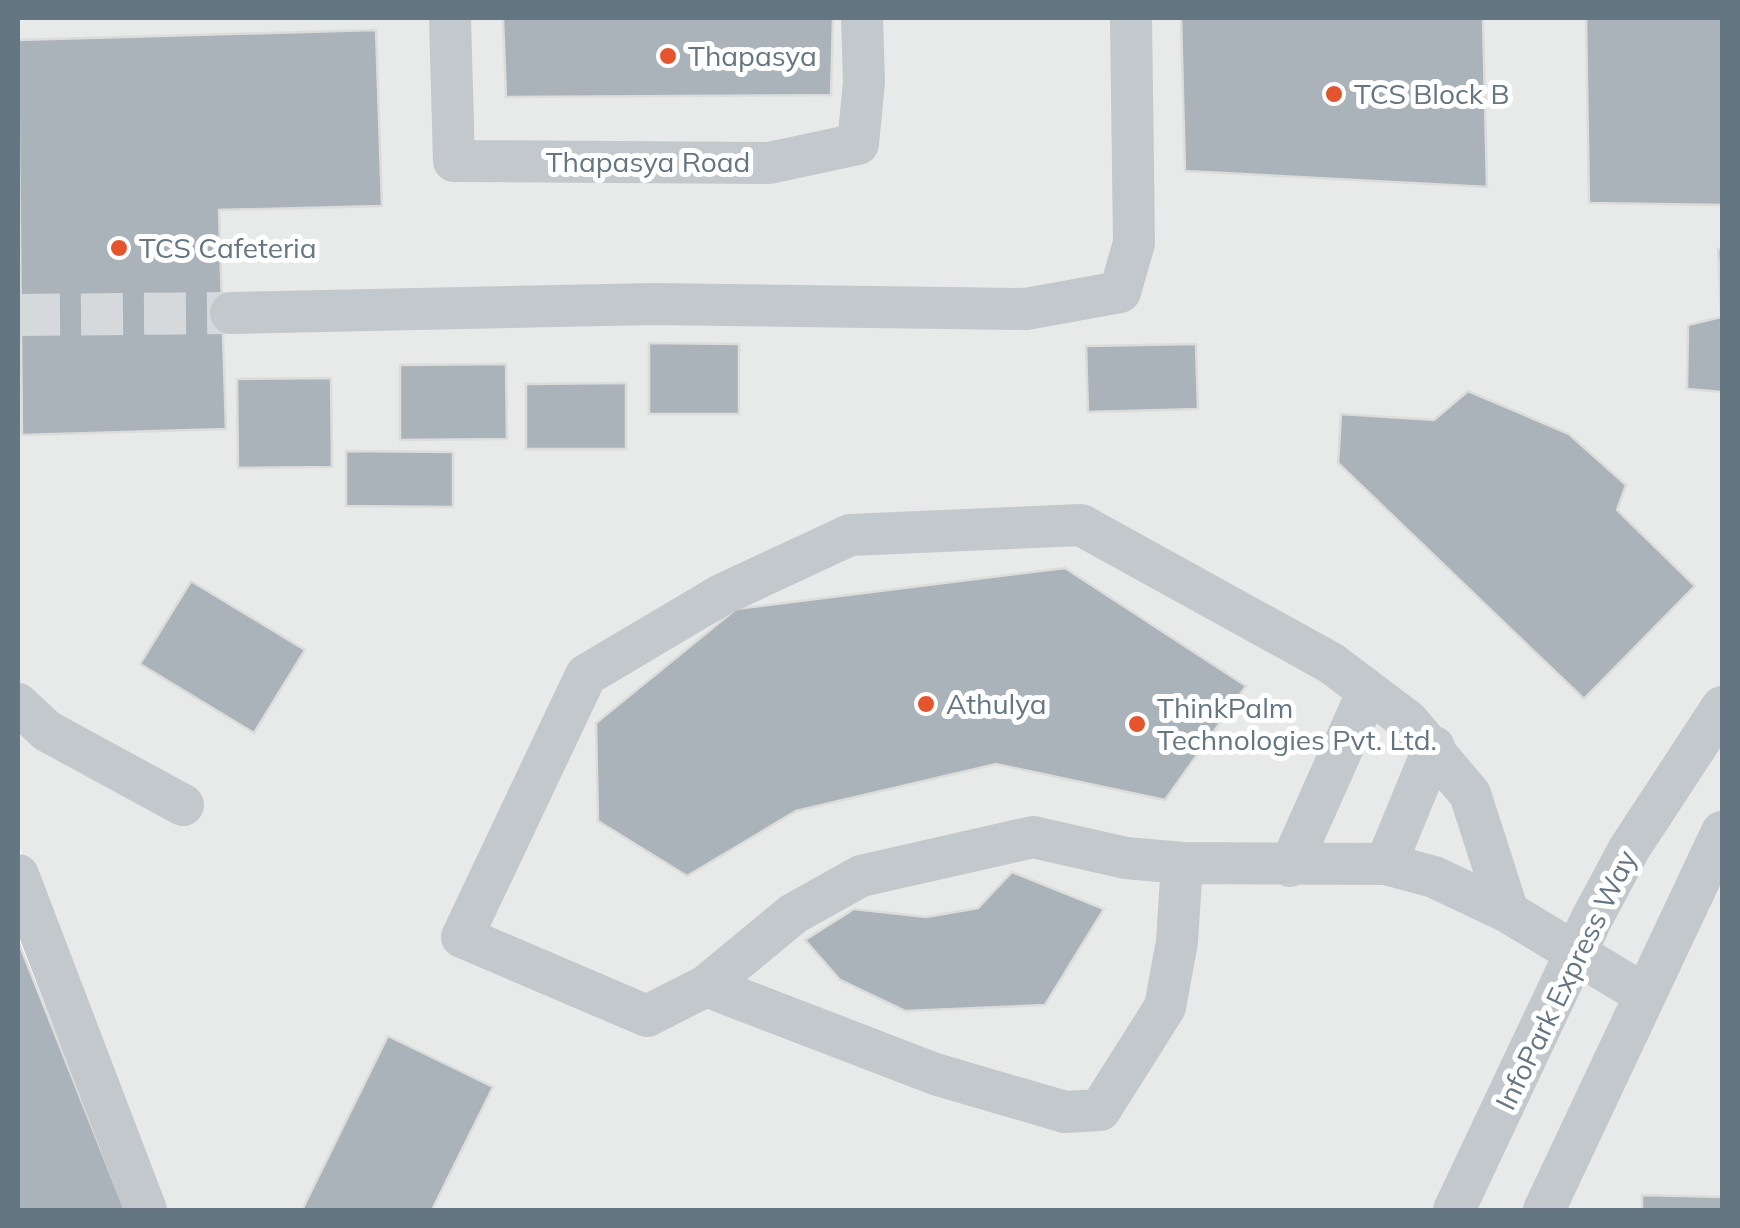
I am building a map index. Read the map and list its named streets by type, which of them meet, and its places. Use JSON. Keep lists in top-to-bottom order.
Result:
{
  "streets": {
    "street": ["Thapasya Road", "InfoPark Express Way"]
  },
  "places": [
    "Thapasya",
    "TCS Block B",
    "TCS Cafeteria",
    "Athulya",
    "ThinkPalm Technologies Pvt. Ltd."
  ]
}
